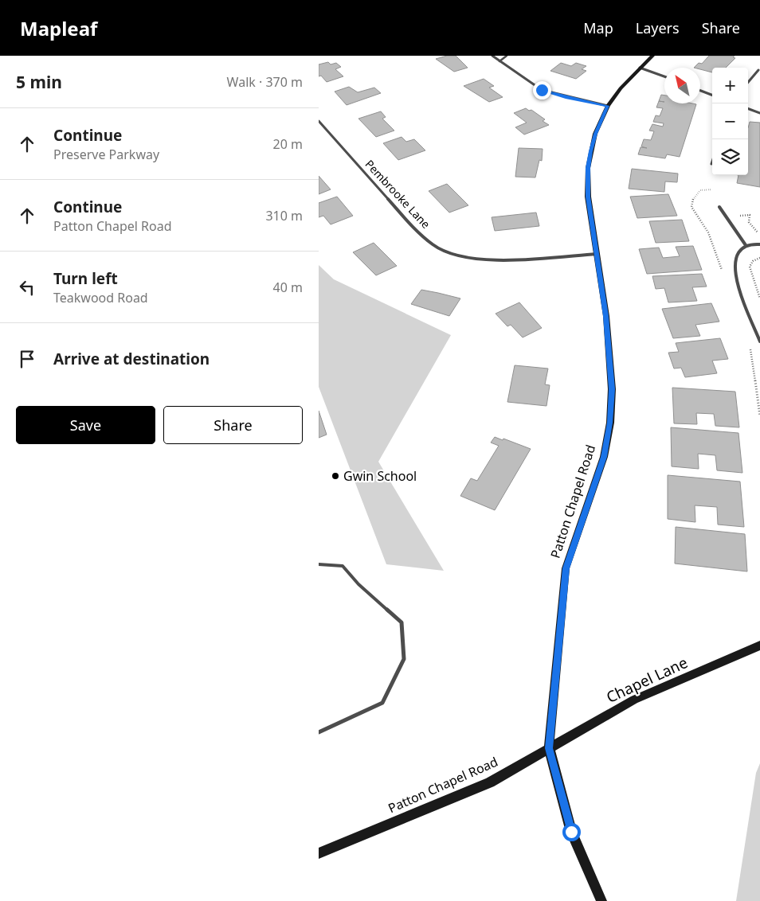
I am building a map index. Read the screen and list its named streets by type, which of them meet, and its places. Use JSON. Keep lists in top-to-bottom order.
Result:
{
  "streets": {
    "street": ["Pembrooke Lane", "Patton Chapel Road", "Chapel Lane"]
  },
  "crossings": [
    ["Pembrooke Lane", "Patton Chapel Road"],
    ["Patton Chapel Road", "Chapel Lane"]
  ],
  "places": ["Gwin School"],
  "north": "top left",
  "page": {
    "header": "Mapleaf",
    "nav": ["Map", "Layers", "Share"],
    "heading": ["5 min", "Walk · 370 m"],
    "map_buttons": ["+", "−"],
    "list": [
      ["Continue", "Preserve Parkway", "20 m"],
      ["Continue", "Patton Chapel Road", "310 m"],
      ["Turn left", "Teakwood Road", "40 m"],
      "Arrive at destination"
    ],
    "buttons": ["Save", "Share"]
  }
}
